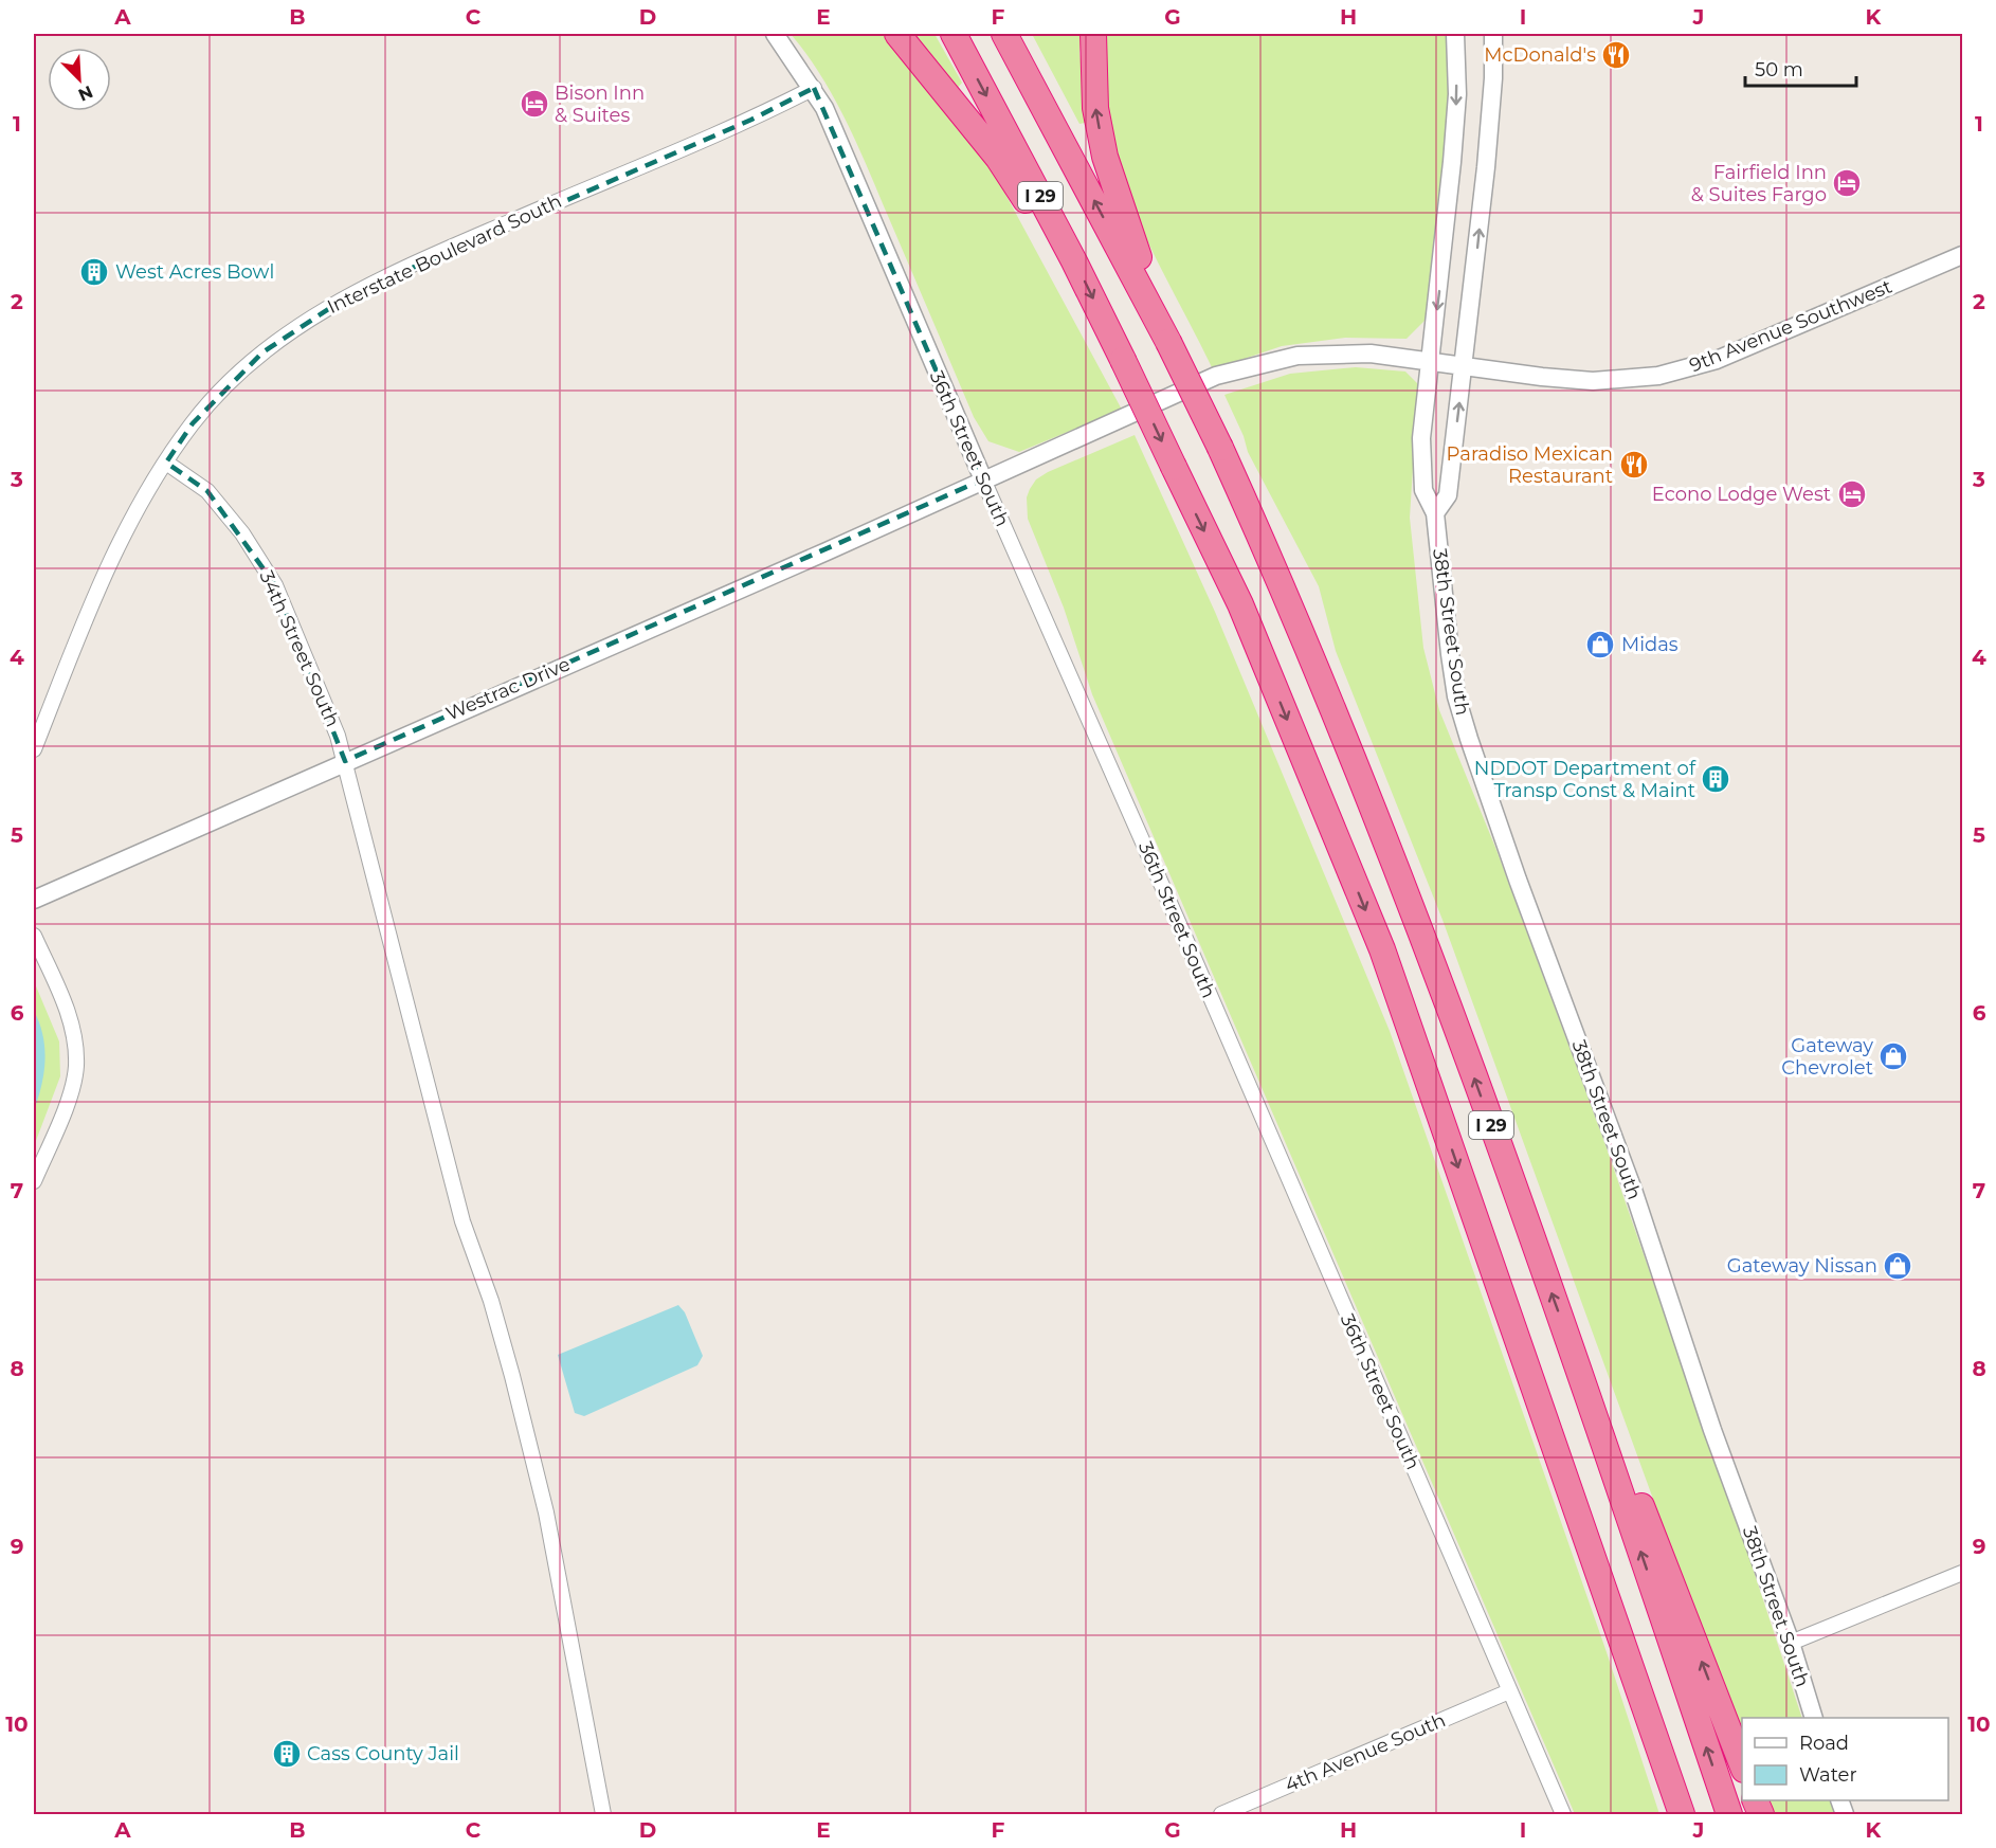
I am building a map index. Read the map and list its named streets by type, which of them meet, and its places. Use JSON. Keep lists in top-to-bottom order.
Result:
{
  "streets": {
    "highway": ["I 29"],
    "street": [
      "Interstate Boulevard South",
      "9th Avenue Southwest",
      "36th Street South",
      "38th Street South",
      "34th Street South",
      "Westrac Drive",
      "4th Avenue South"
    ]
  },
  "crossings": [
    ["Interstate Boulevard South", "36th Street South"],
    ["Interstate Boulevard South", "34th Street South"],
    ["9th Avenue Southwest", "38th Street South"],
    ["9th Avenue Southwest", "Westrac Drive"],
    ["36th Street South", "Westrac Drive"],
    ["36th Street South", "4th Avenue South"],
    ["38th Street South", "Westrac Drive"],
    ["34th Street South", "Westrac Drive"]
  ],
  "places": {
    "restaurant": ["McDonald's", "Paradiso Mexican Restaurant"],
    "hotel": ["Bison Inn & Suites", "Fairfield Inn & Suites Fargo", "Econo Lodge West"],
    "building": ["West Acres Bowl", "NDDOT Department of Transp Const & Maint", "Cass County Jail"],
    "shop": ["Midas", "Gateway Chevrolet", "Gateway Nissan"]
  },
  "legend": ["Road", "Water"],
  "scale_bar": "50 m",
  "north": "bottom right",
  "grid": {
    "columns": [
      "A",
      "B",
      "C",
      "D",
      "E",
      "F",
      "G",
      "H",
      "I",
      "J",
      "K"
    ],
    "rows": [
      "1",
      "2",
      "3",
      "4",
      "5",
      "6",
      "7",
      "8",
      "9",
      "10"
    ]
  }
}
